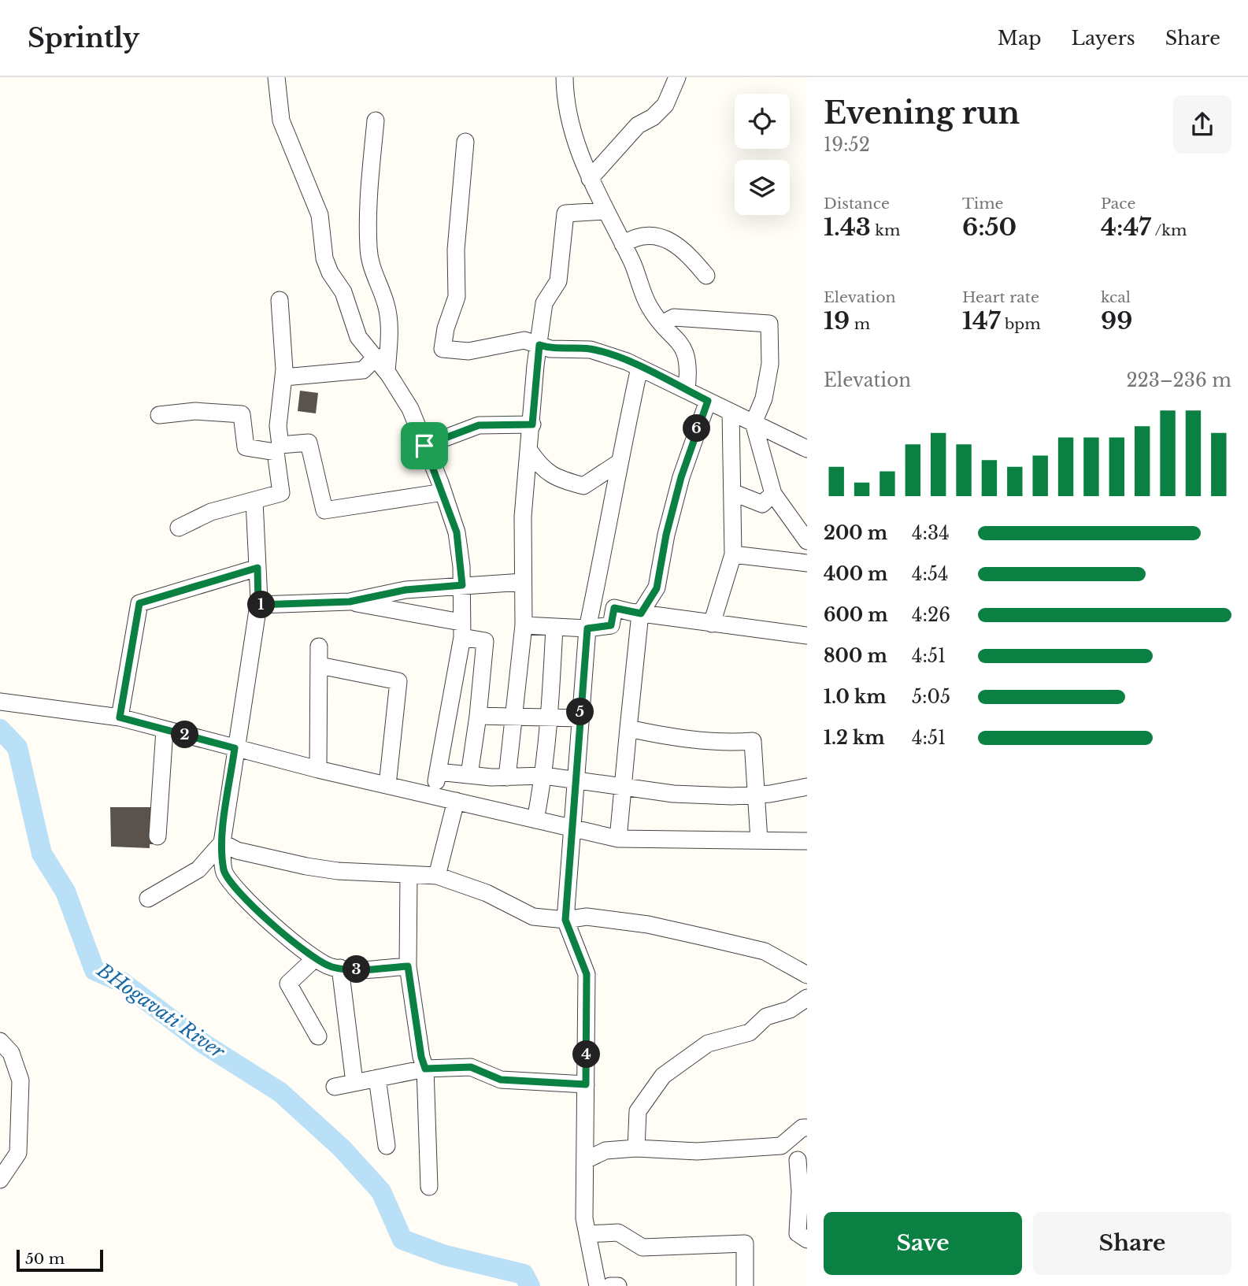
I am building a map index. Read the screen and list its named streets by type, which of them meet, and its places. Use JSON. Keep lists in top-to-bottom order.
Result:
{
  "water": ["BHogavati River"],
  "scale_bar": "50 m",
  "page": {
    "header": "Sprintly",
    "nav": ["Map", "Layers", "Share"],
    "heading": ["Evening run", "19:52"],
    "stats": [
      ["Distance", "1.43 km"],
      ["Time", "6:50"],
      ["Pace", "4:47 /km"],
      ["Elevation", "19 m"],
      ["Heart rate", "147 bpm"],
      ["kcal", "99"]
    ],
    "chart": ["Elevation", "223–236 m"],
    "pins": [
      "6",
      "1",
      "5",
      "2",
      "3",
      "4"
    ],
    "list": [
      {
        "name": "200 m",
        "note": "4:34"
      },
      {
        "name": "400 m",
        "note": "4:54"
      },
      {
        "name": "600 m",
        "note": "4:26"
      },
      {
        "name": "800 m",
        "note": "4:51"
      },
      {
        "name": "1.0 km",
        "note": "5:05"
      },
      {
        "name": "1.2 km",
        "note": "4:51"
      }
    ],
    "buttons": ["Save", "Share"],
    "scale": "50 m"
  }
}
